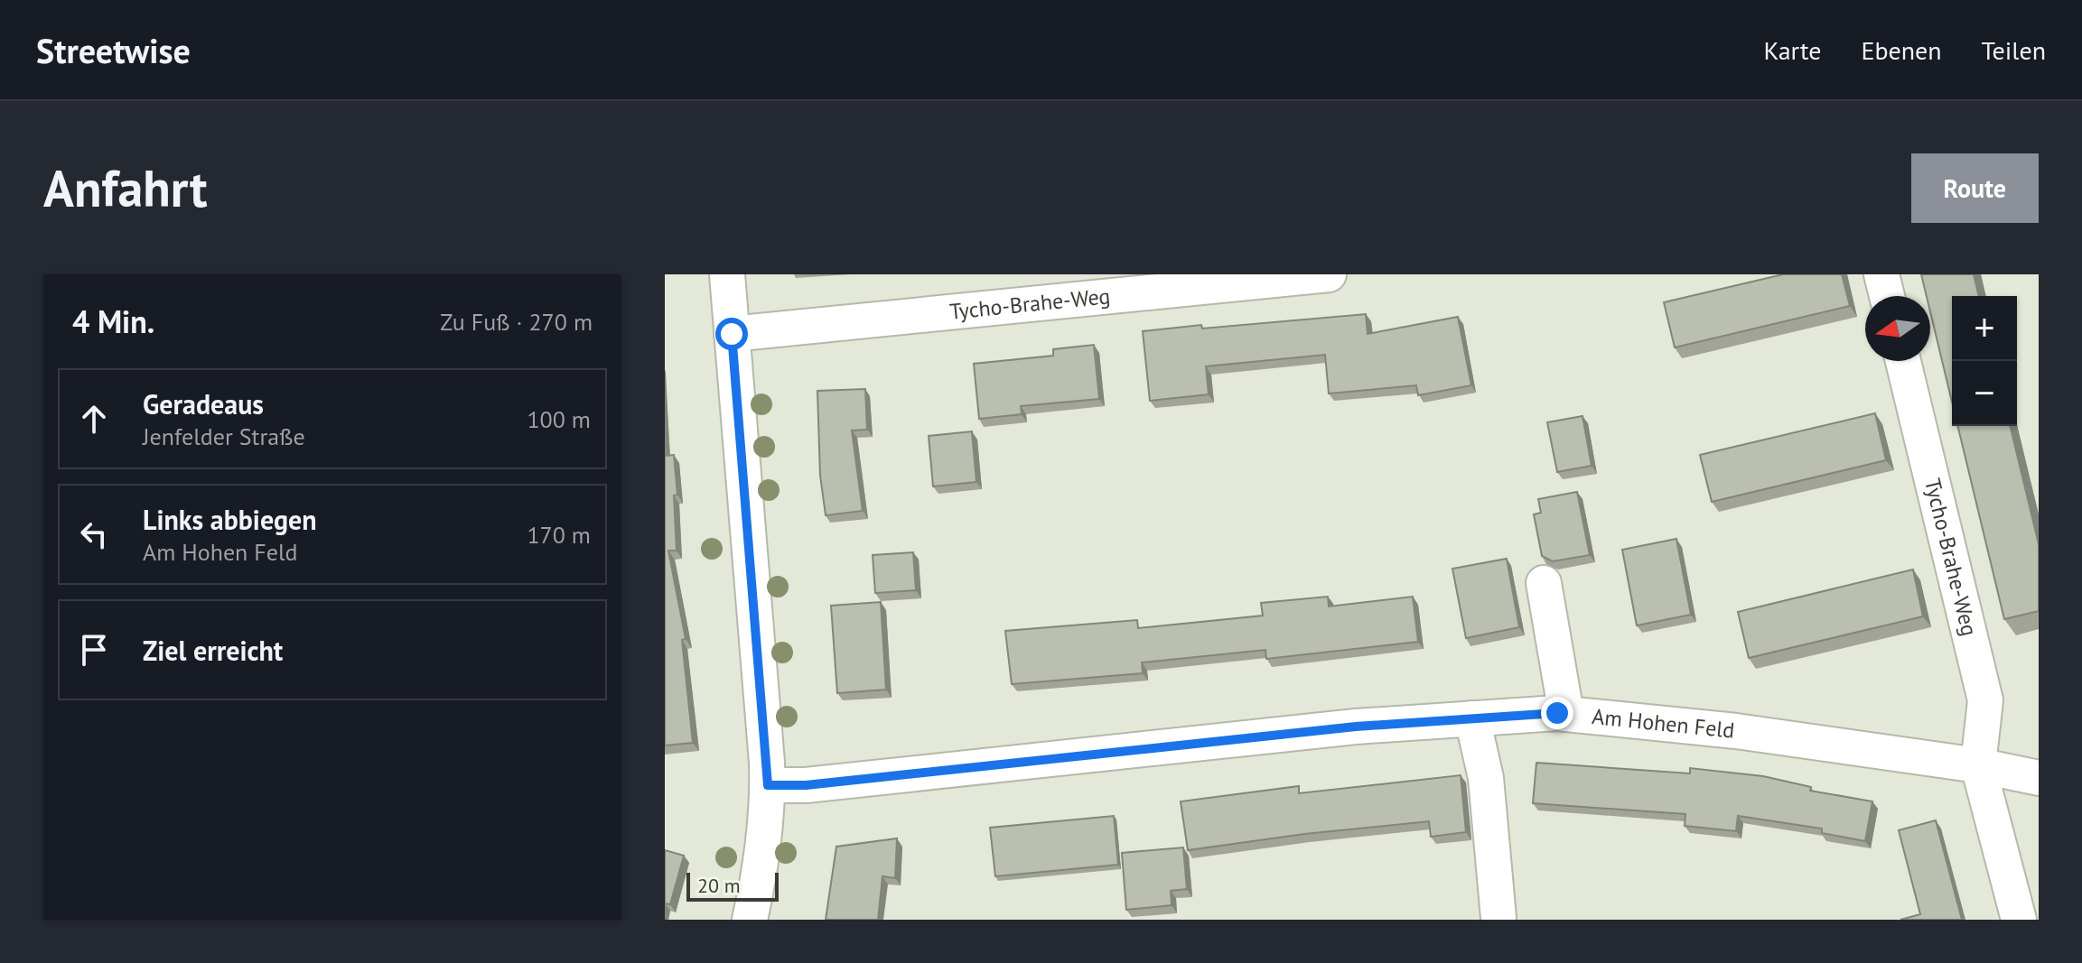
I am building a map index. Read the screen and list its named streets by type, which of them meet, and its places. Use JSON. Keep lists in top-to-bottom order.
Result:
{
  "streets": {
    "street": ["Tycho-Brahe-Weg", "Am Hohen Feld"]
  },
  "crossings": [
    ["Tycho-Brahe-Weg", "Am Hohen Feld"]
  ],
  "scale_bar": "20 m",
  "north": "left",
  "page": {
    "header": "Streetwise",
    "nav": ["Karte", "Ebenen", "Teilen"],
    "buttons": "Route",
    "title": "Anfahrt",
    "heading": ["4 Min.", "Zu Fuß · 270 m"],
    "map_buttons": ["+", "−"],
    "list": [
      ["Geradeaus", "Jenfelder Straße", "100 m"],
      ["Links abbiegen", "Am Hohen Feld", "170 m"],
      "Ziel erreicht"
    ],
    "scale": "20 m"
  }
}
